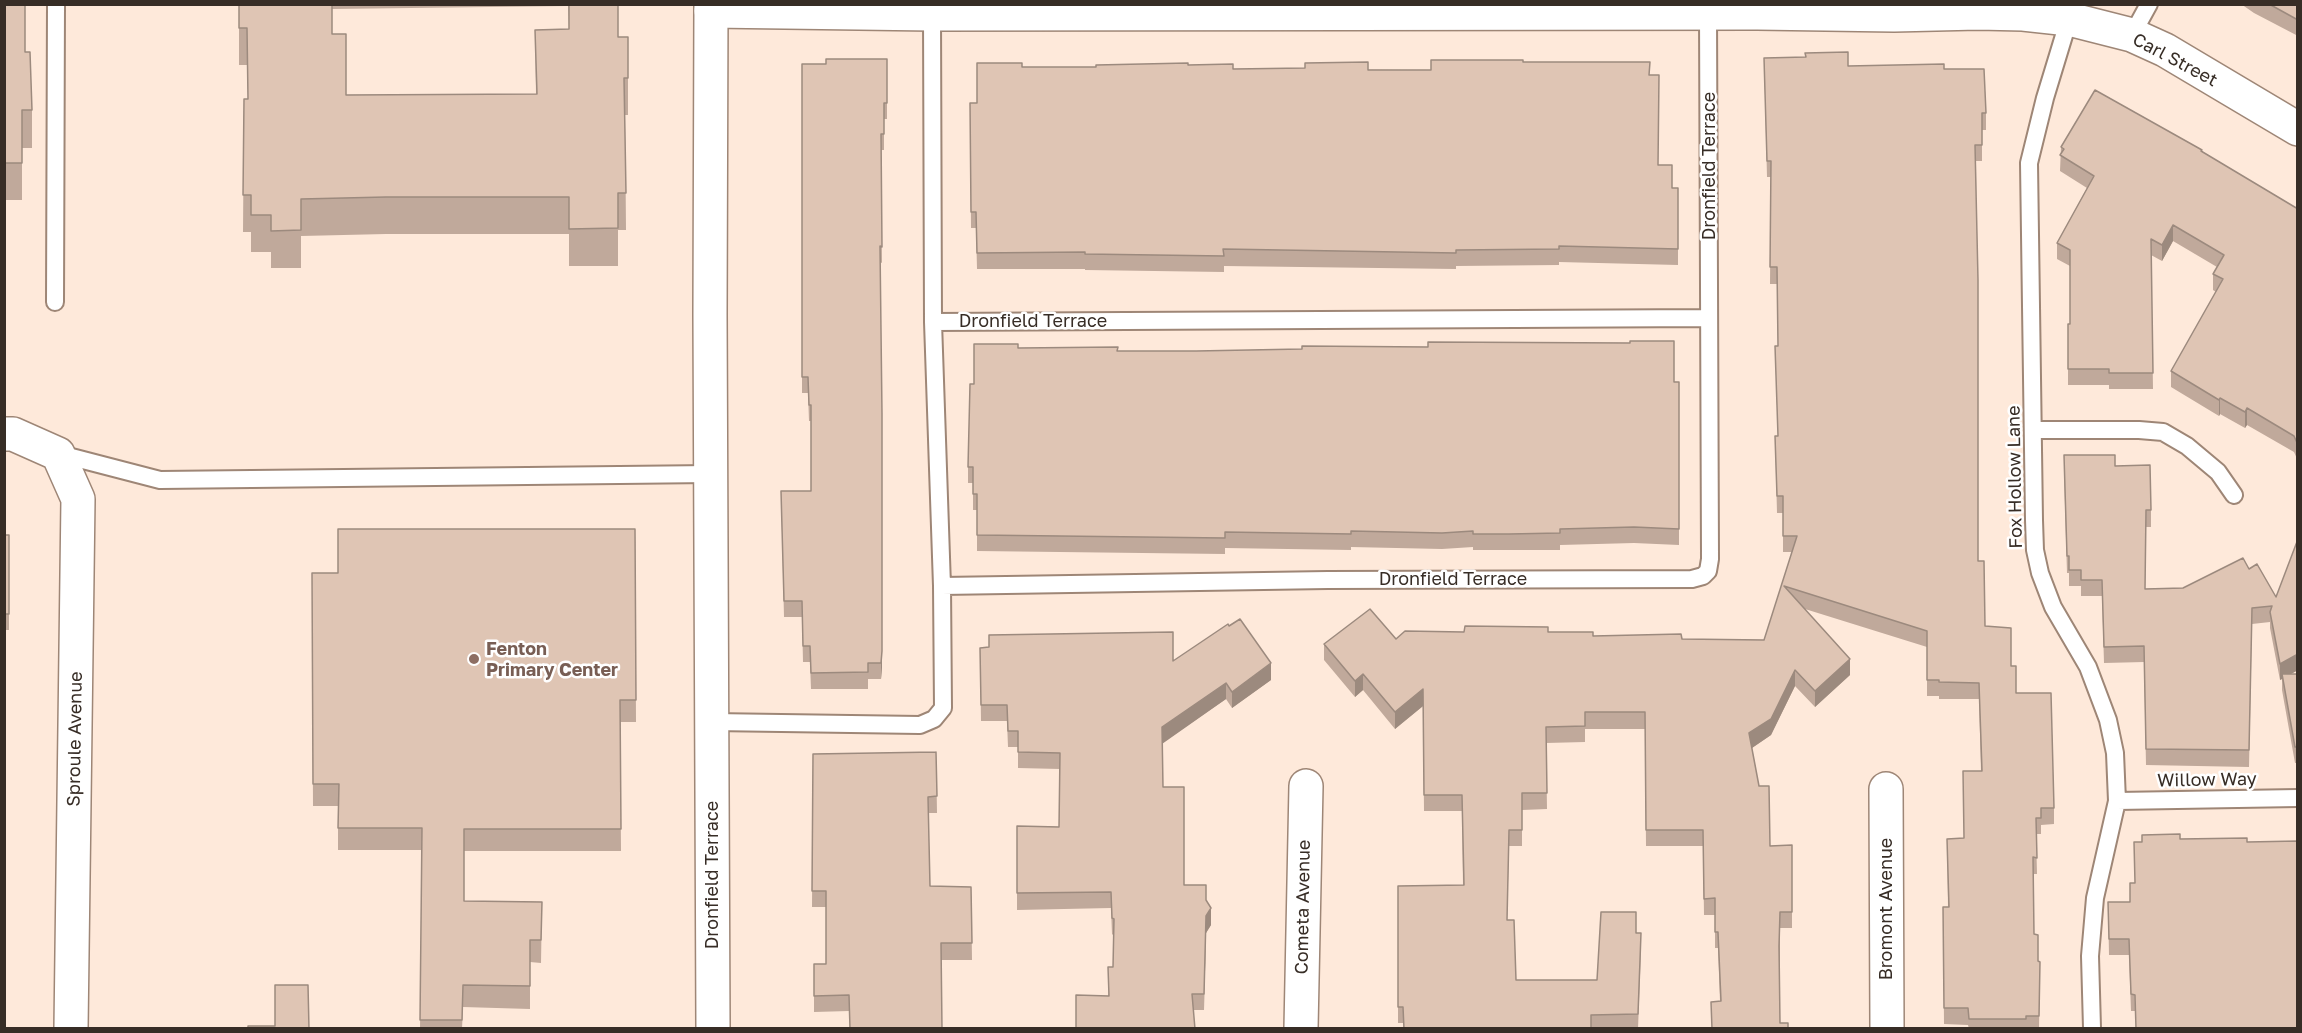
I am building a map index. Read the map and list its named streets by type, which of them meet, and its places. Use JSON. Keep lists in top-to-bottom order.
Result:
{
  "streets": {
    "street": [
      "Carl Street",
      "Dronfield Terrace",
      "Sproule Avenue",
      "Cometa Avenue",
      "Bromont Avenue"
    ],
    "lane": ["Fox Hollow Lane", "Willow Way"]
  },
  "crossings": [
    ["Carl Street", "Dronfield Terrace"],
    ["Carl Street", "Fox Hollow Lane"],
    ["Fox Hollow Lane", "Willow Way"]
  ],
  "places": ["Fenton Primary Center"]
}
